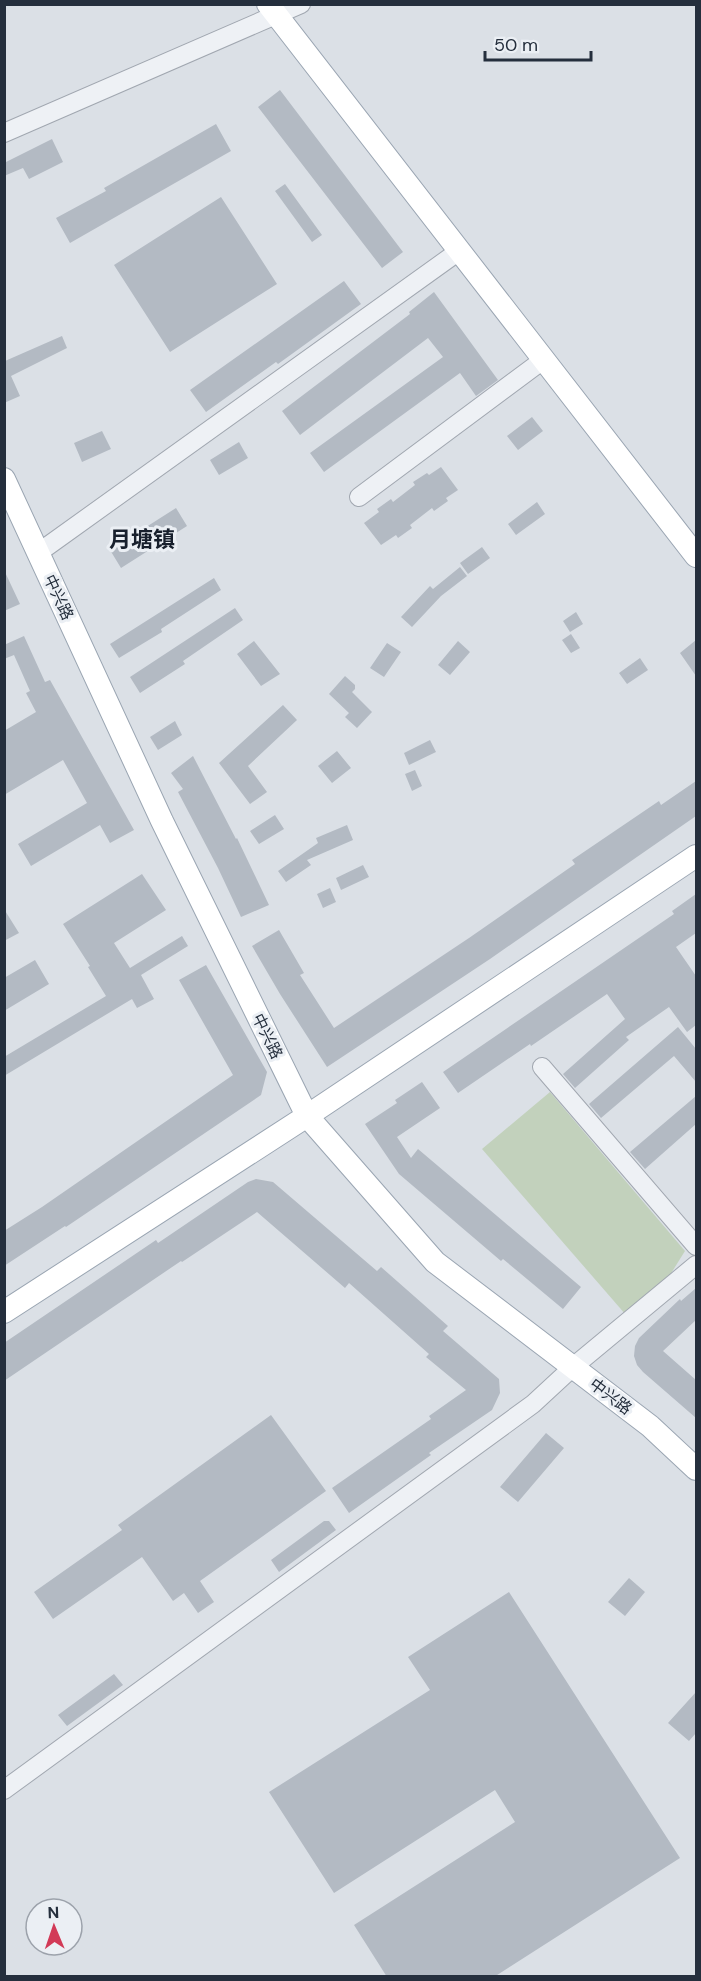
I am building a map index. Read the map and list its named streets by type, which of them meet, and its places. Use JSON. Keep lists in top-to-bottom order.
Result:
{
  "streets": {
    "main road": ["中兴路"]
  },
  "districts": ["月塘镇"],
  "scale_bar": "50 m",
  "north": "top"
}
